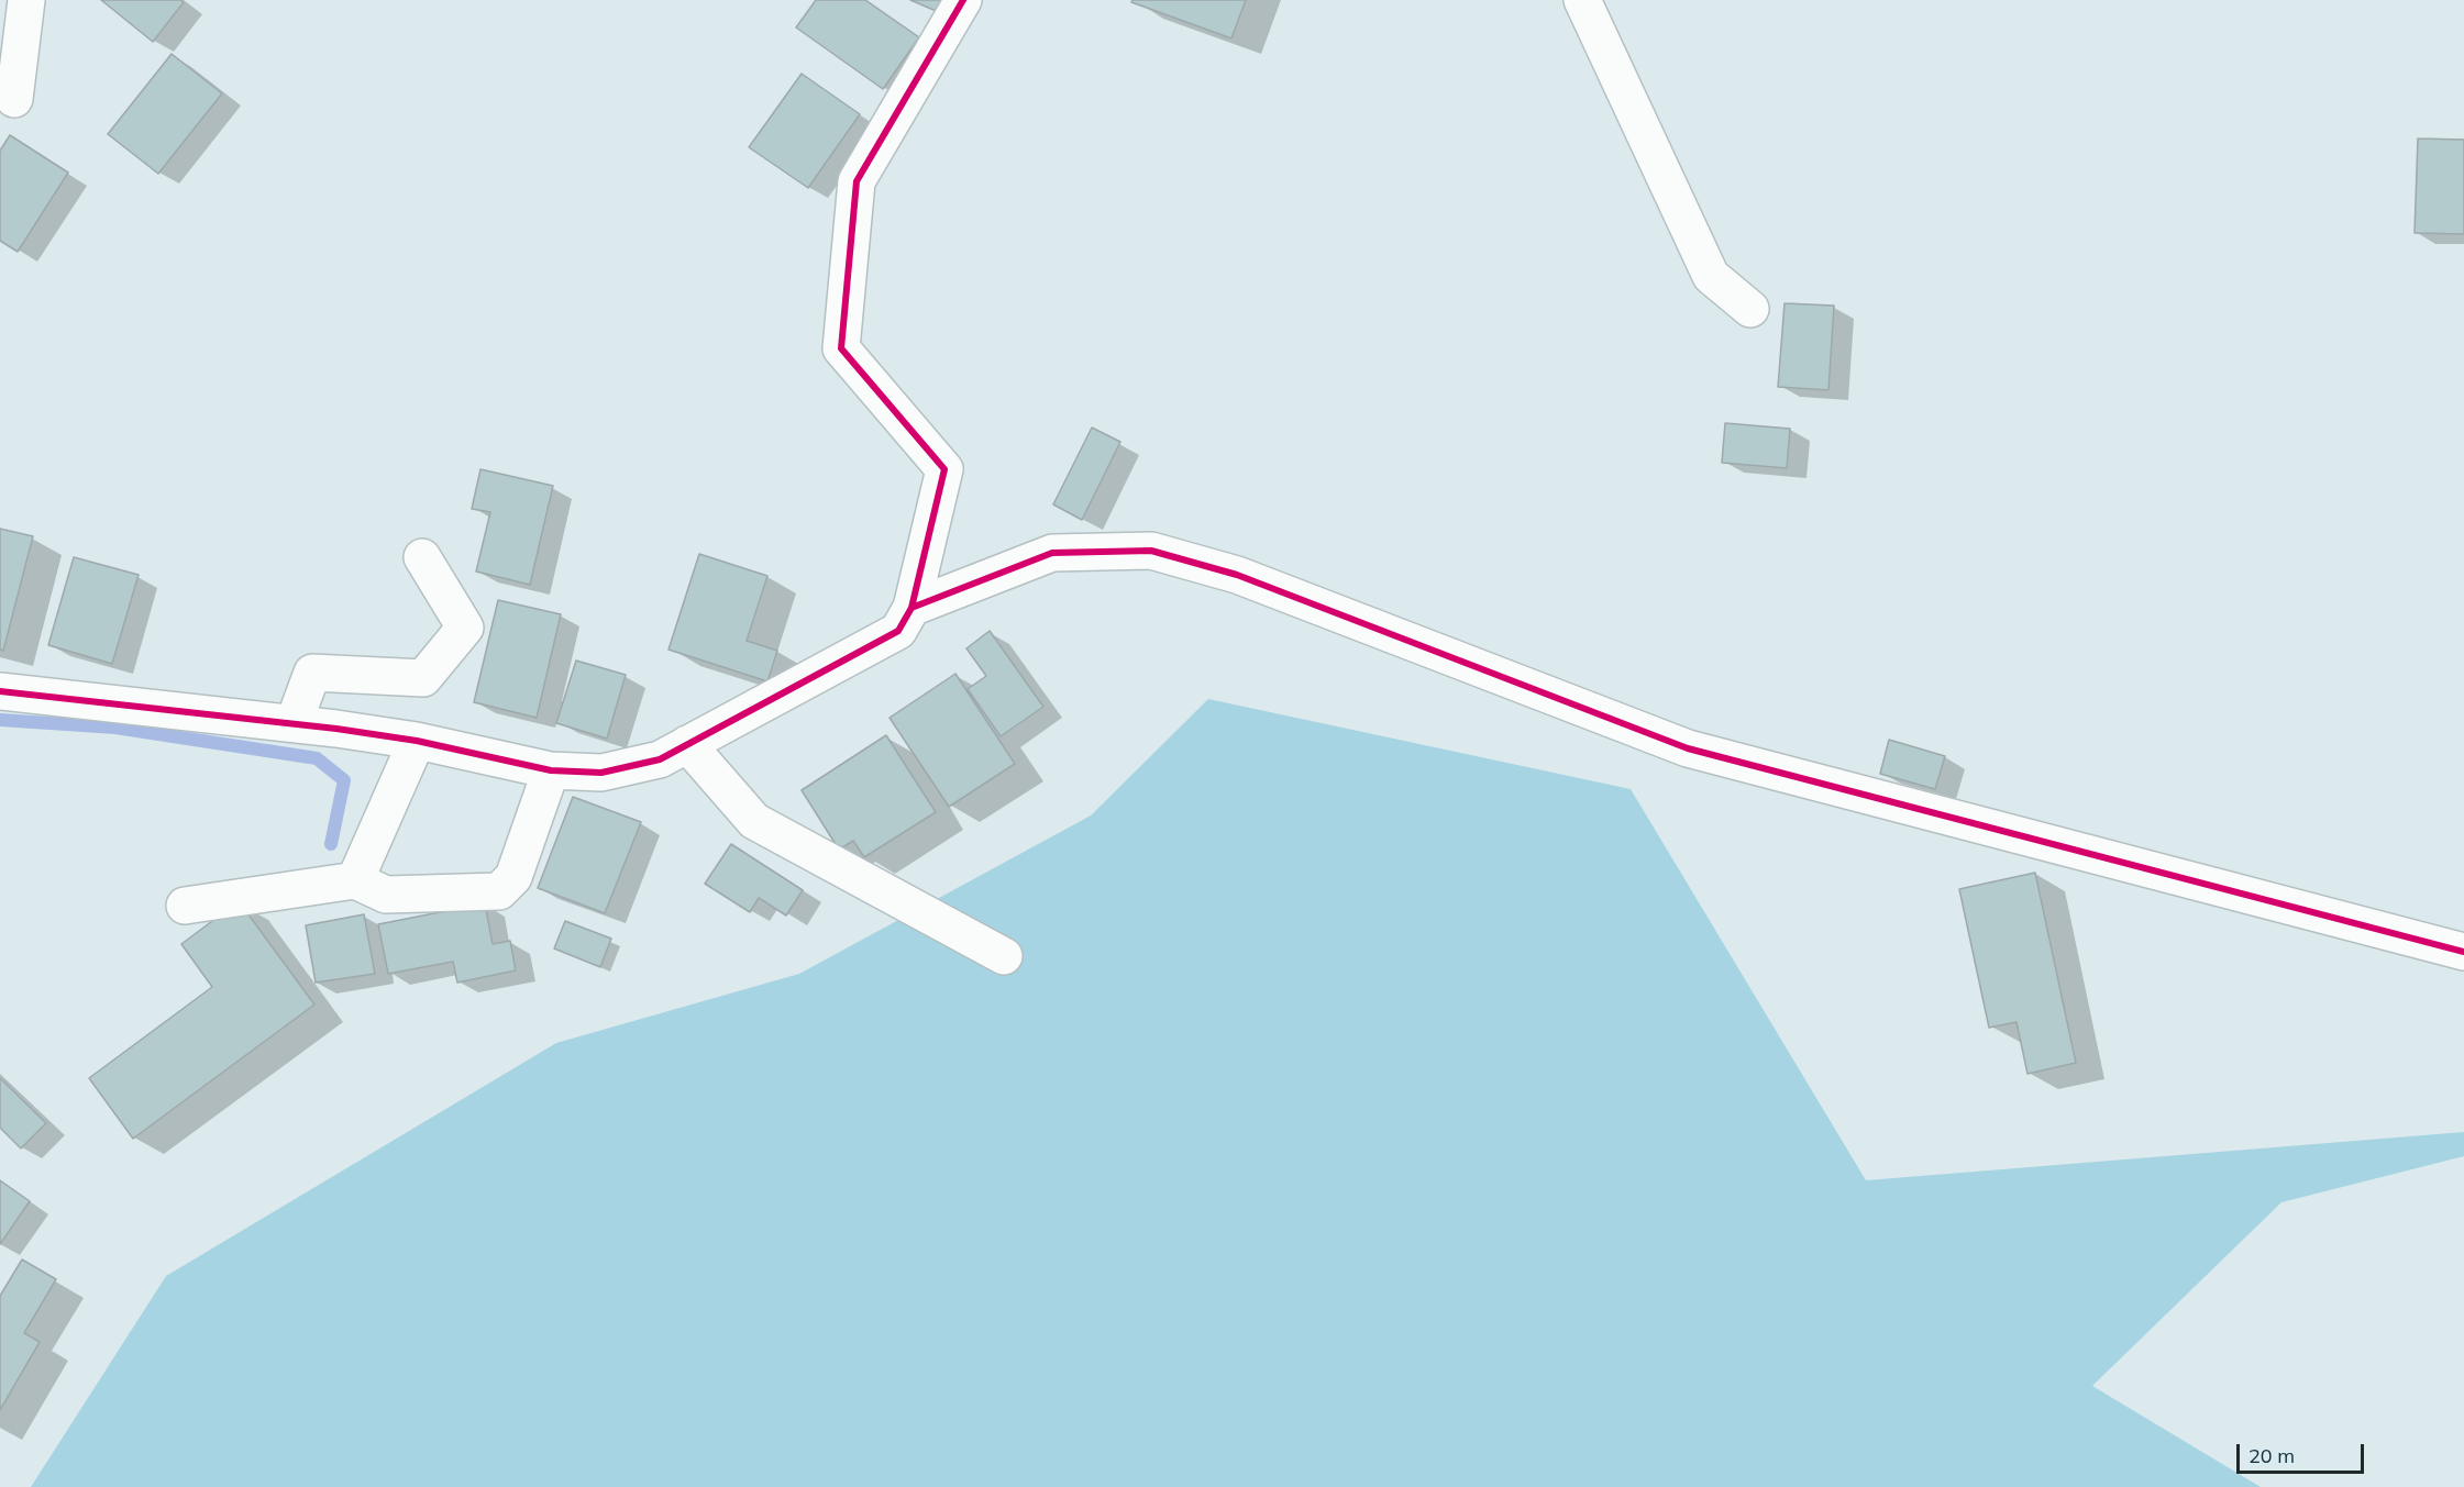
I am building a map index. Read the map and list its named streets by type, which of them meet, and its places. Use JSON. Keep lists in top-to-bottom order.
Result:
{
  "scale_bar": "20 m"
}
